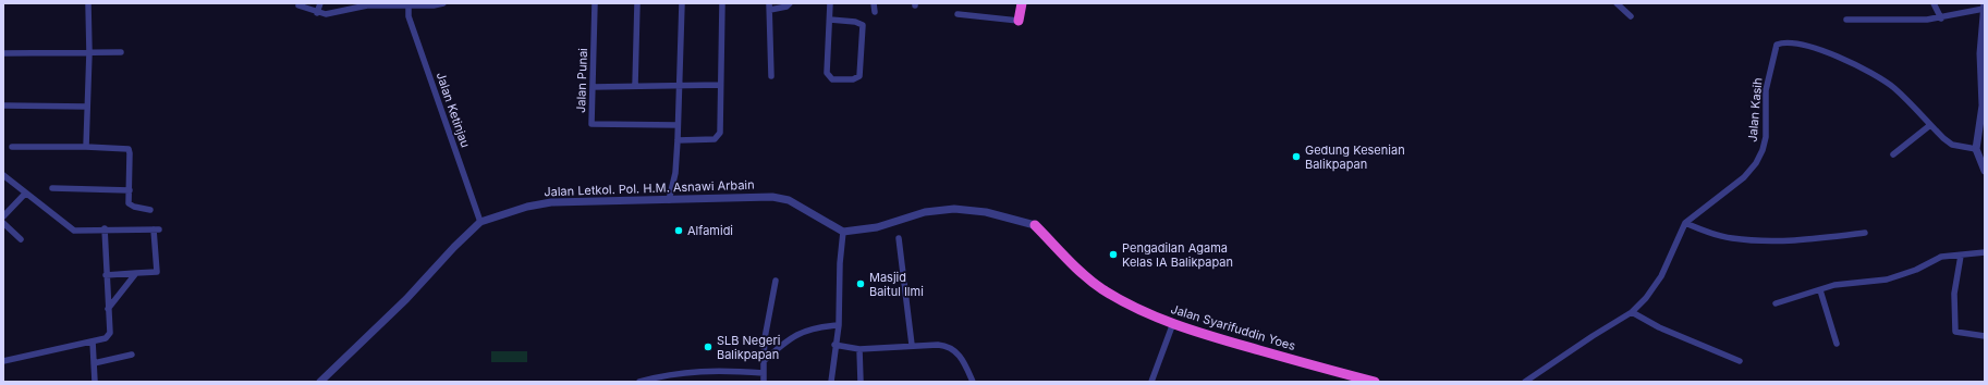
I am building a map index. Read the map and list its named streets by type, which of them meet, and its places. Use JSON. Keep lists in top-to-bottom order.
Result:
{
  "streets": {
    "highway": ["Jalan Syarifuddin Yoes"],
    "street": [
      "Jalan Punai",
      "Jalan Ketinjau",
      "Jalan Kasih",
      "Jalan Letkol. Pol. H.M. Asnawi Arbain"
    ]
  },
  "crossings": [
    ["Jalan Ketinjau", "Jalan Letkol. Pol. H.M. Asnawi Arbain"]
  ],
  "places": [
    "Gedung Kesenian Balikpapan",
    "Alfamidi",
    "Pengadilan Agama Kelas IA Balikpapan",
    "Masjid Baitul Ilmi",
    "SLB Negeri Balikpapan"
  ]
}
